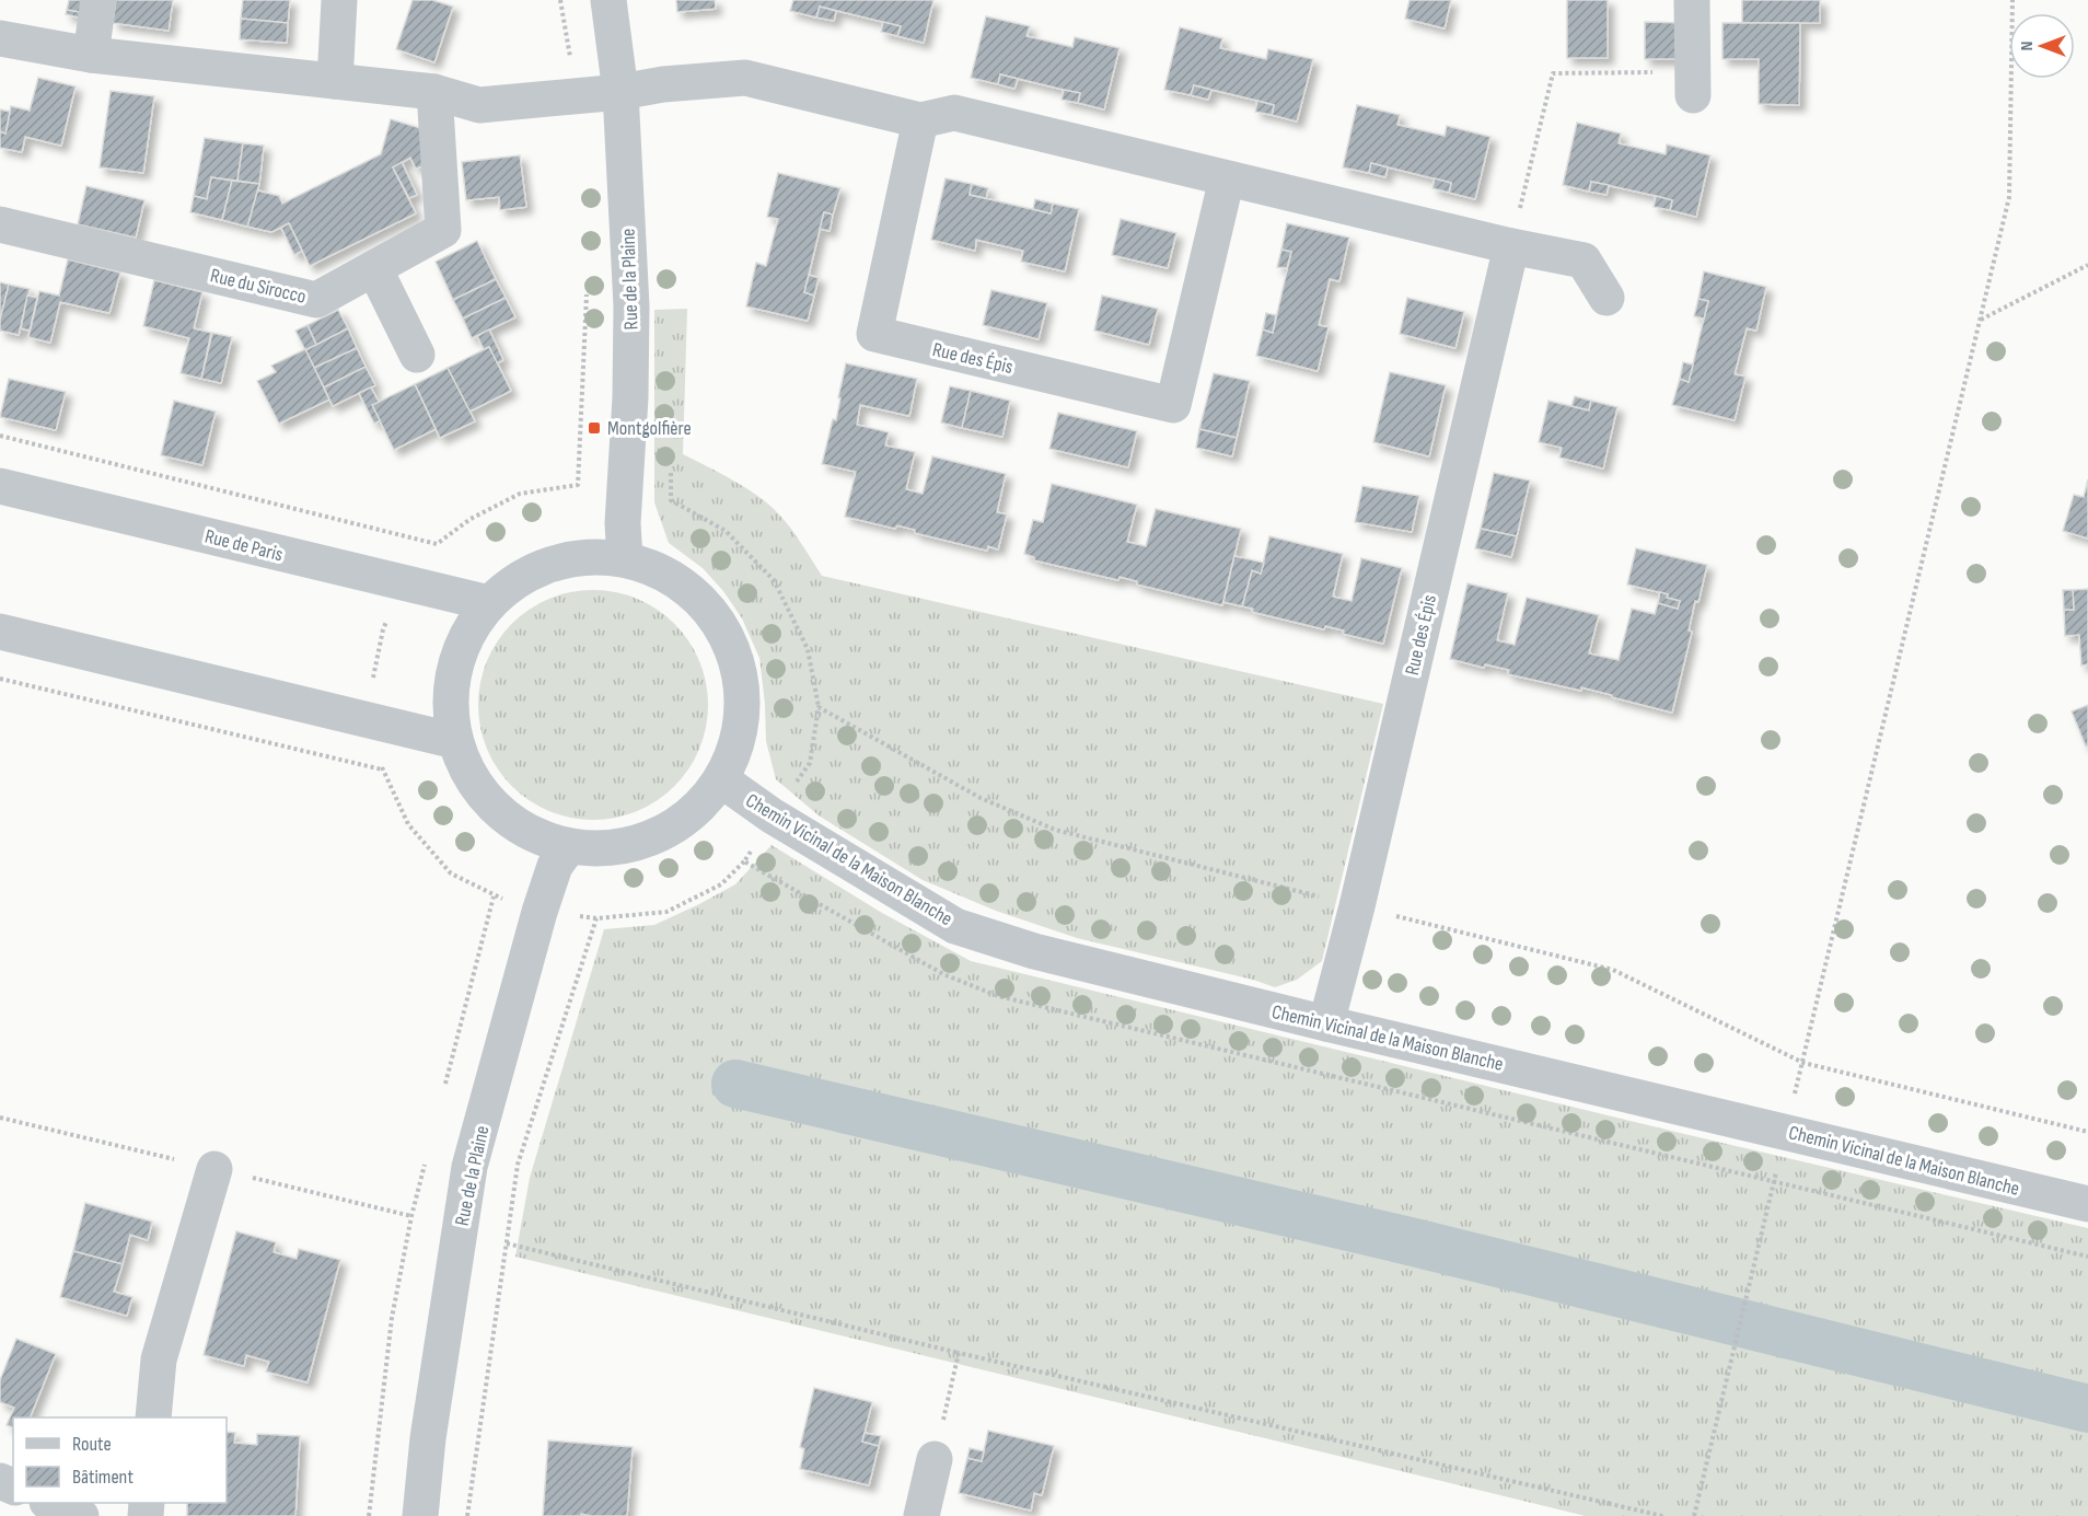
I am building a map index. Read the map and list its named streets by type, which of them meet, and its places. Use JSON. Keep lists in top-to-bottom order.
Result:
{
  "streets": {
    "street": [
      "Rue de la Plaine",
      "Rue du Sirocco",
      "Rue des Épis",
      "Rue de Paris",
      "Chemin Vicinal de la Maison Blanche"
    ]
  },
  "crossings": [
    ["Rue des Épis", "Chemin Vicinal de la Maison Blanche"]
  ],
  "places": {
    "transit": ["Montgolfière"]
  },
  "legend": ["Route", "Bâtiment"],
  "north": "left"
}
